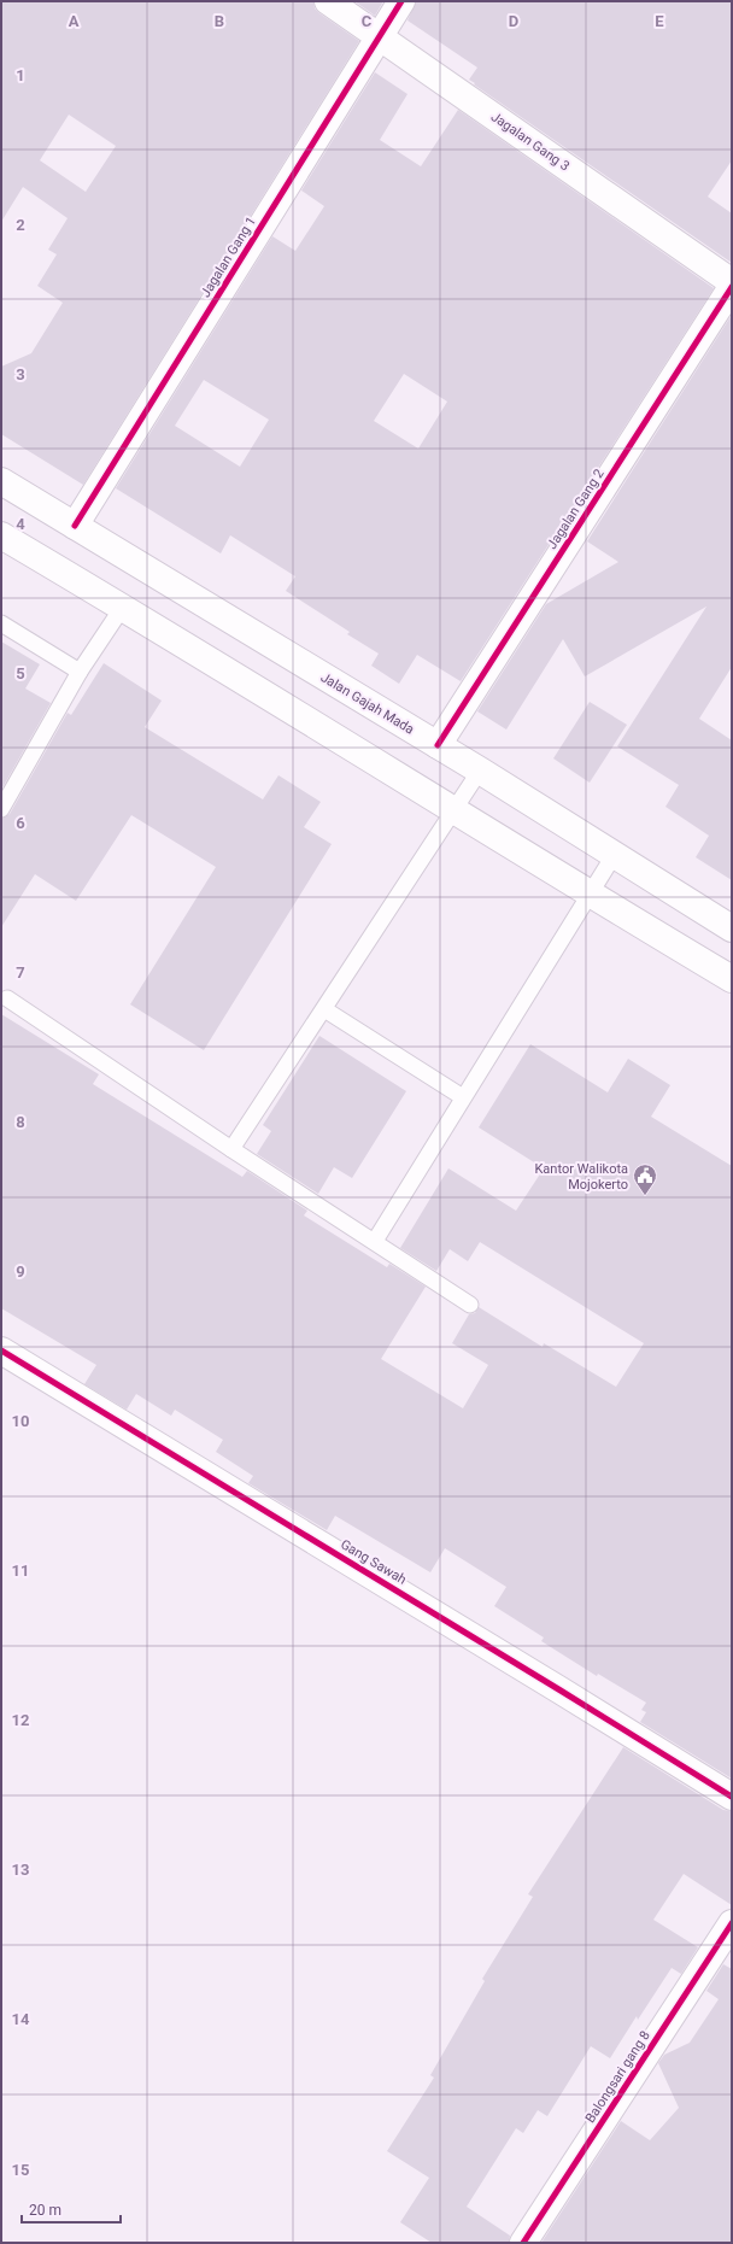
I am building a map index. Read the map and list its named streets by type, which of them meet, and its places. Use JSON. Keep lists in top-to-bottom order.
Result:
{
  "streets": {
    "street": [
      "Jagalan Gang 3",
      "Jagalan Gang 1",
      "Jagalan Gang 2",
      "Jalan Gajah Mada",
      "Gang Sawah",
      "Balongsari gang 8"
    ]
  },
  "crossings": [
    ["Jagalan Gang 3", "Jagalan Gang 1"],
    ["Jagalan Gang 1", "Jalan Gajah Mada"],
    ["Jagalan Gang 2", "Jalan Gajah Mada"]
  ],
  "places": {
    "public building": ["Kantor Walikota Mojokerto"]
  },
  "scale_bar": "20 m",
  "grid": {
    "columns": [
      "A",
      "B",
      "C",
      "D",
      "E"
    ],
    "rows": [
      "1",
      "2",
      "3",
      "4",
      "5",
      "6",
      "7",
      "8",
      "9",
      "10",
      "11",
      "12",
      "13",
      "14",
      "15"
    ]
  }
}
